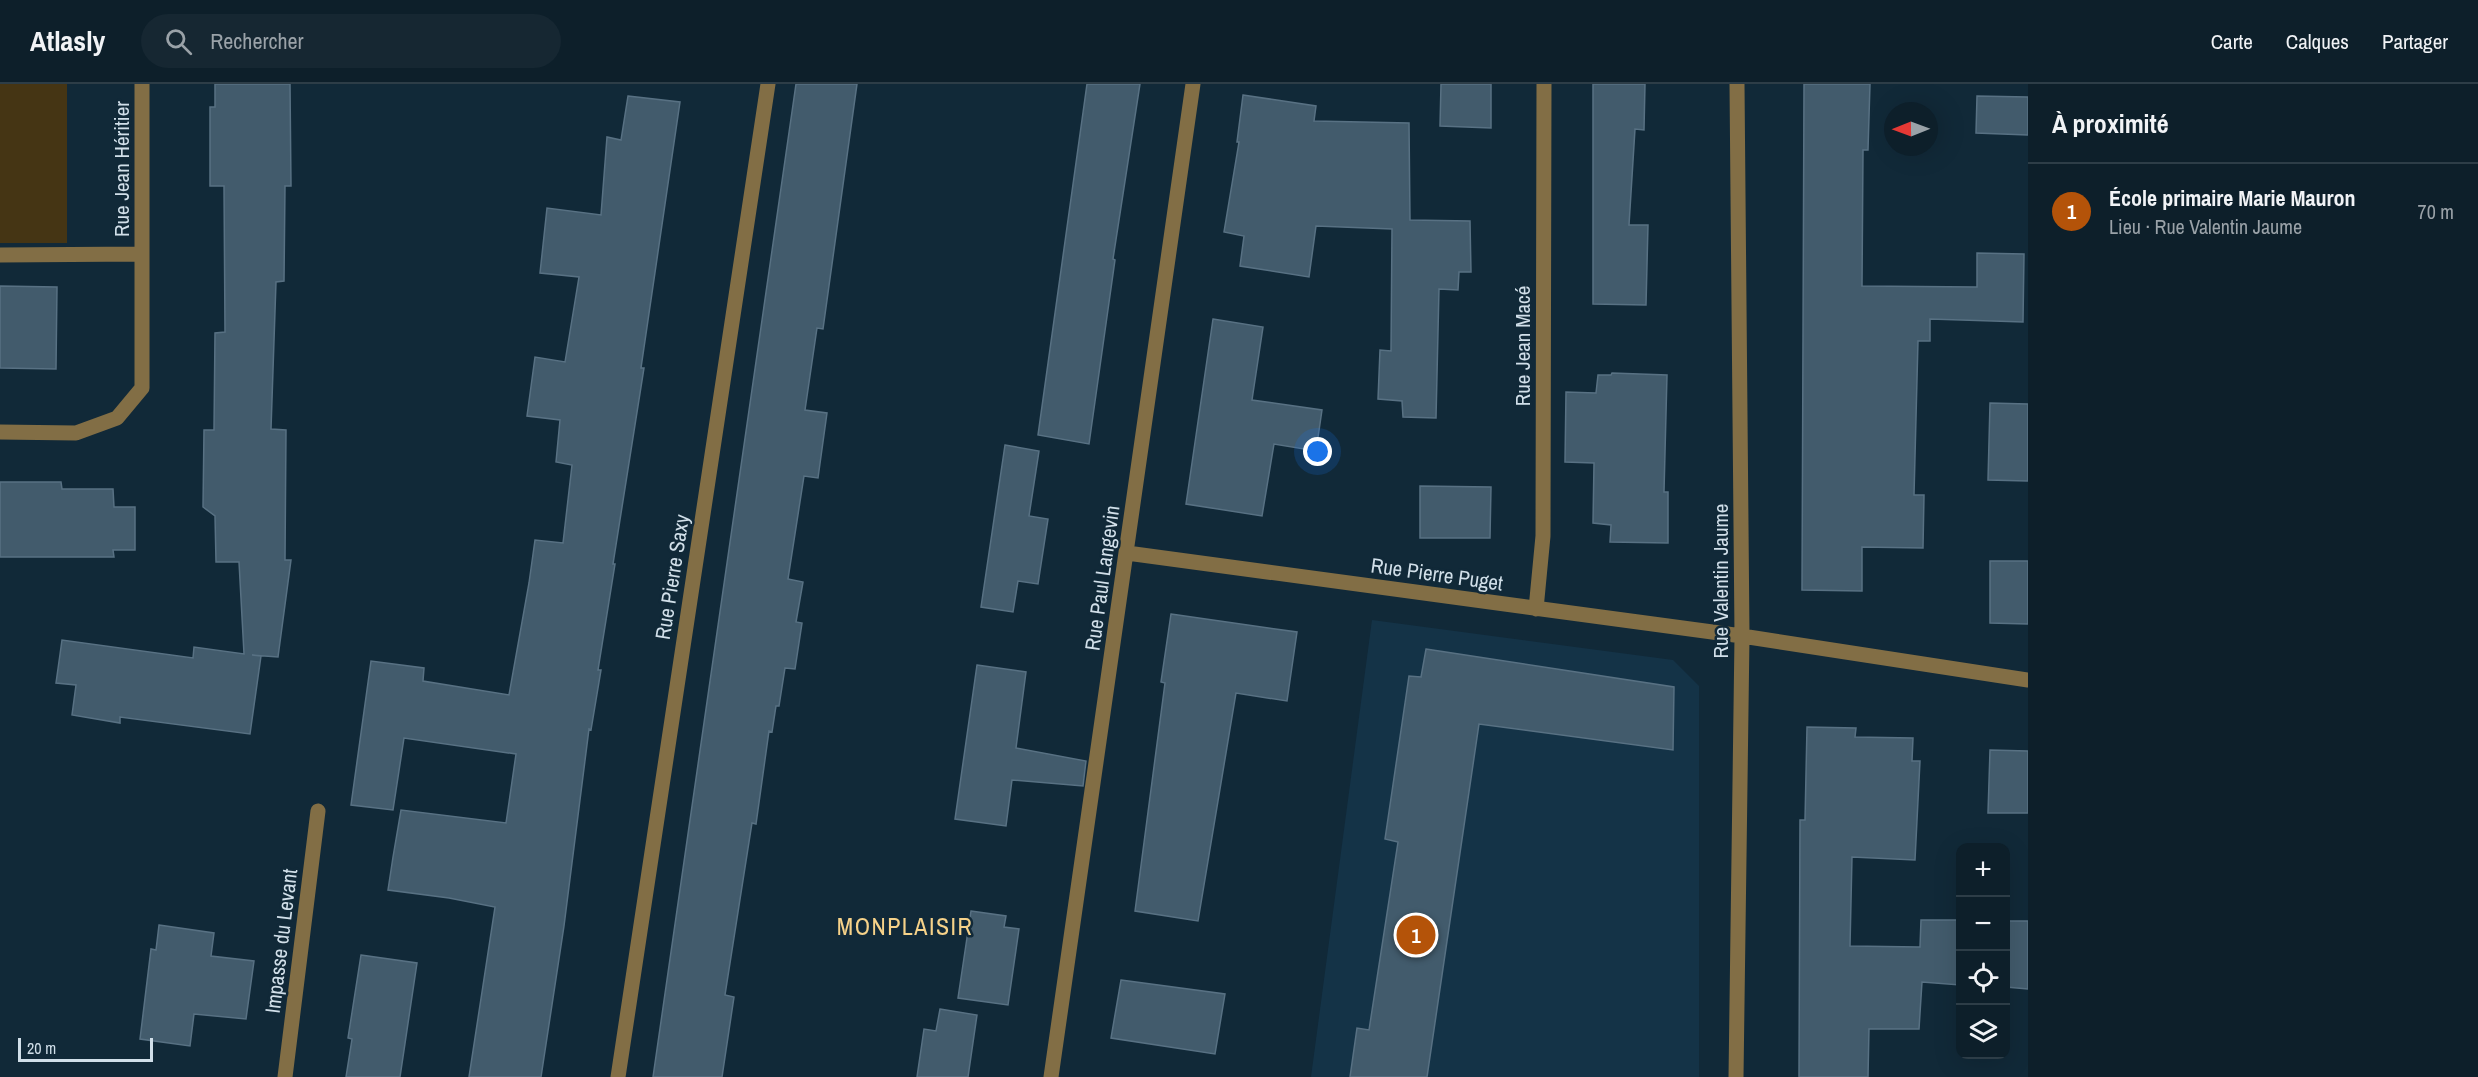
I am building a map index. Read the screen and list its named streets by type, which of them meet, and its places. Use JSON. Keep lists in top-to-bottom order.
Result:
{
  "streets": {
    "street": [
      "Rue Jean Héritier",
      "Rue Jean Macé",
      "Rue Pierre Puget",
      "Rue Pierre Saxy",
      "Rue Paul Langevin",
      "Rue Valentin Jaume",
      "Impasse du Levant"
    ]
  },
  "crossings": [
    ["Rue Jean Macé", "Rue Pierre Puget"],
    ["Rue Pierre Puget", "Rue Paul Langevin"],
    ["Rue Pierre Puget", "Rue Valentin Jaume"]
  ],
  "districts": ["MONPLAISIR"],
  "scale_bar": "20 m",
  "north": "left",
  "page": {
    "header": "Atlasly",
    "search": "Rechercher",
    "nav": ["Carte", "Calques", "Partager"],
    "heading": "À proximité",
    "list": [
      {
        "mark": "1",
        "name": "École primaire Marie Mauron",
        "note": "Lieu · Rue Valentin Jaume",
        "value": "70 m"
      }
    ],
    "map_buttons": ["+", "−"],
    "pins": "1",
    "scale": "20 m"
  }
}
